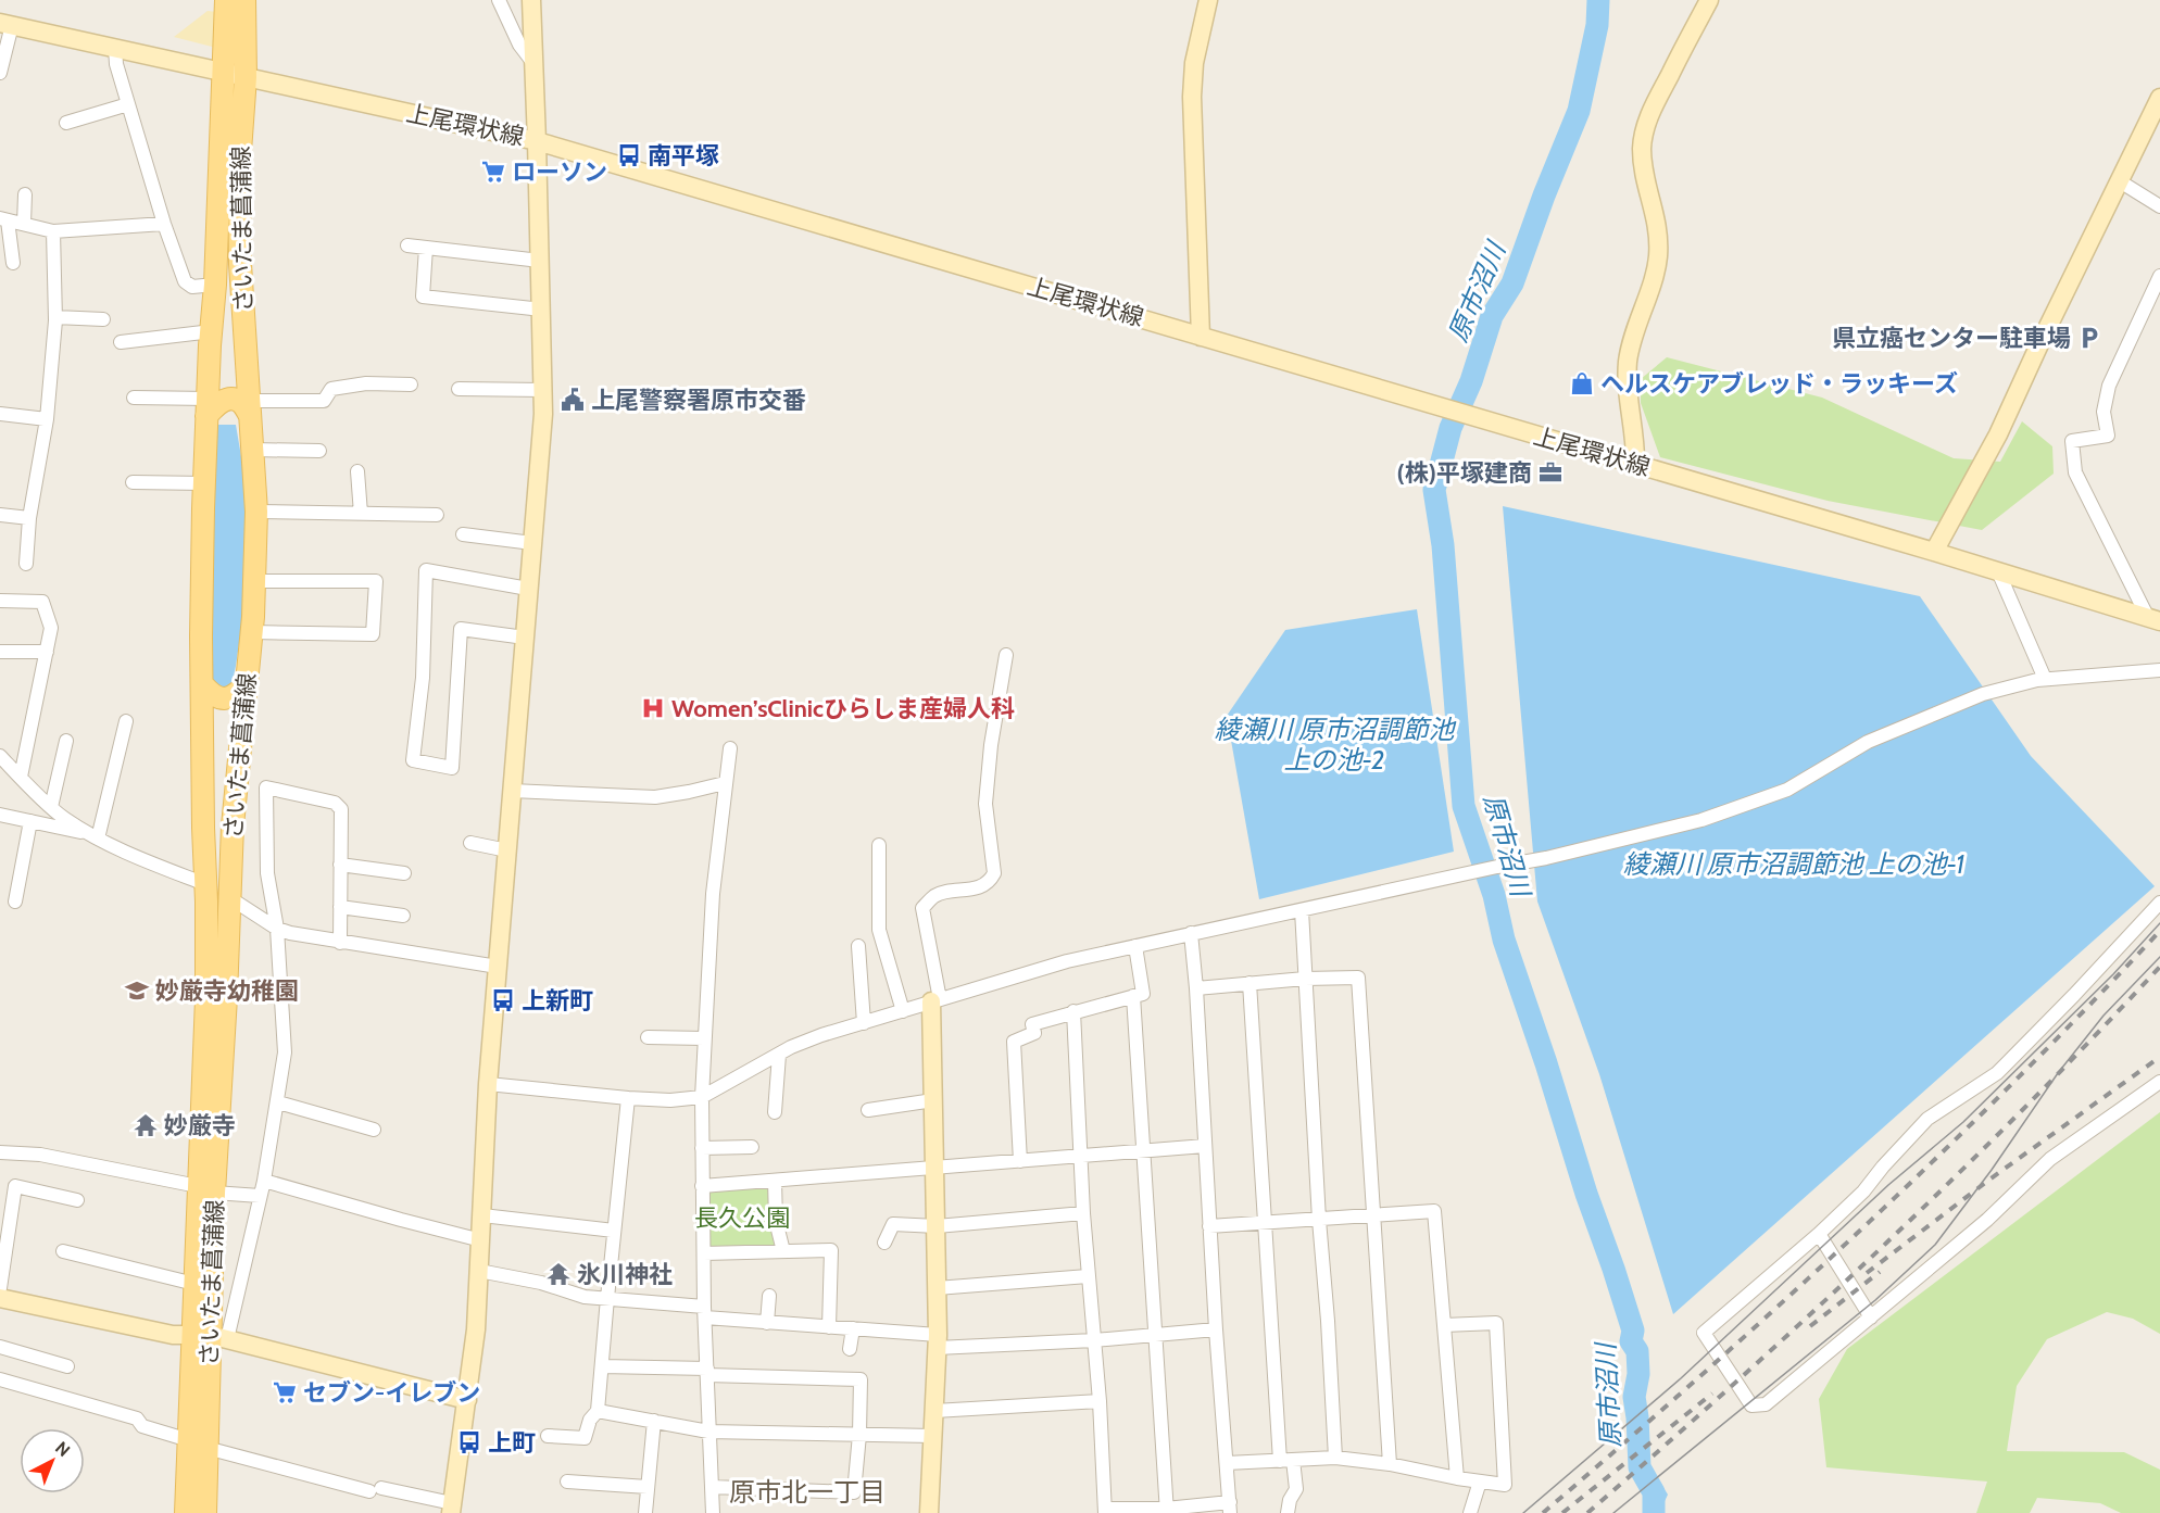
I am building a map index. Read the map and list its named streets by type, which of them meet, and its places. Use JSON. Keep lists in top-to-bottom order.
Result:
{
  "streets": {
    "main road": ["さいたま菖蒲線"],
    "street": ["上尾環状線"]
  },
  "crossings": [
    ["上尾環状線", "さいたま菖蒲線"]
  ],
  "districts": ["原市北一丁目"],
  "water": ["原市沼川", "綾瀬川 原市沼調節池 上の池-2", "綾瀬川 原市沼調節池 上の池-1"],
  "parks": ["長久公園"],
  "places": {
    "bus stop": ["南平塚", "上新町", "上町"],
    "supermarket": ["ローソン", "セブン-イレブン"],
    "parking": ["県立癌センター駐車場"],
    "shop": ["ヘルスケアブレッド・ラッキーズ"],
    "public building": ["上尾警察署原市交番"],
    "office": ["(株)平塚建商"],
    "hospital": ["Women’sClinicひらしま産婦人科"],
    "school or university": ["妙厳寺幼稚園"],
    "temple": ["妙厳寺", "氷川神社"]
  },
  "north": "top right"
}
